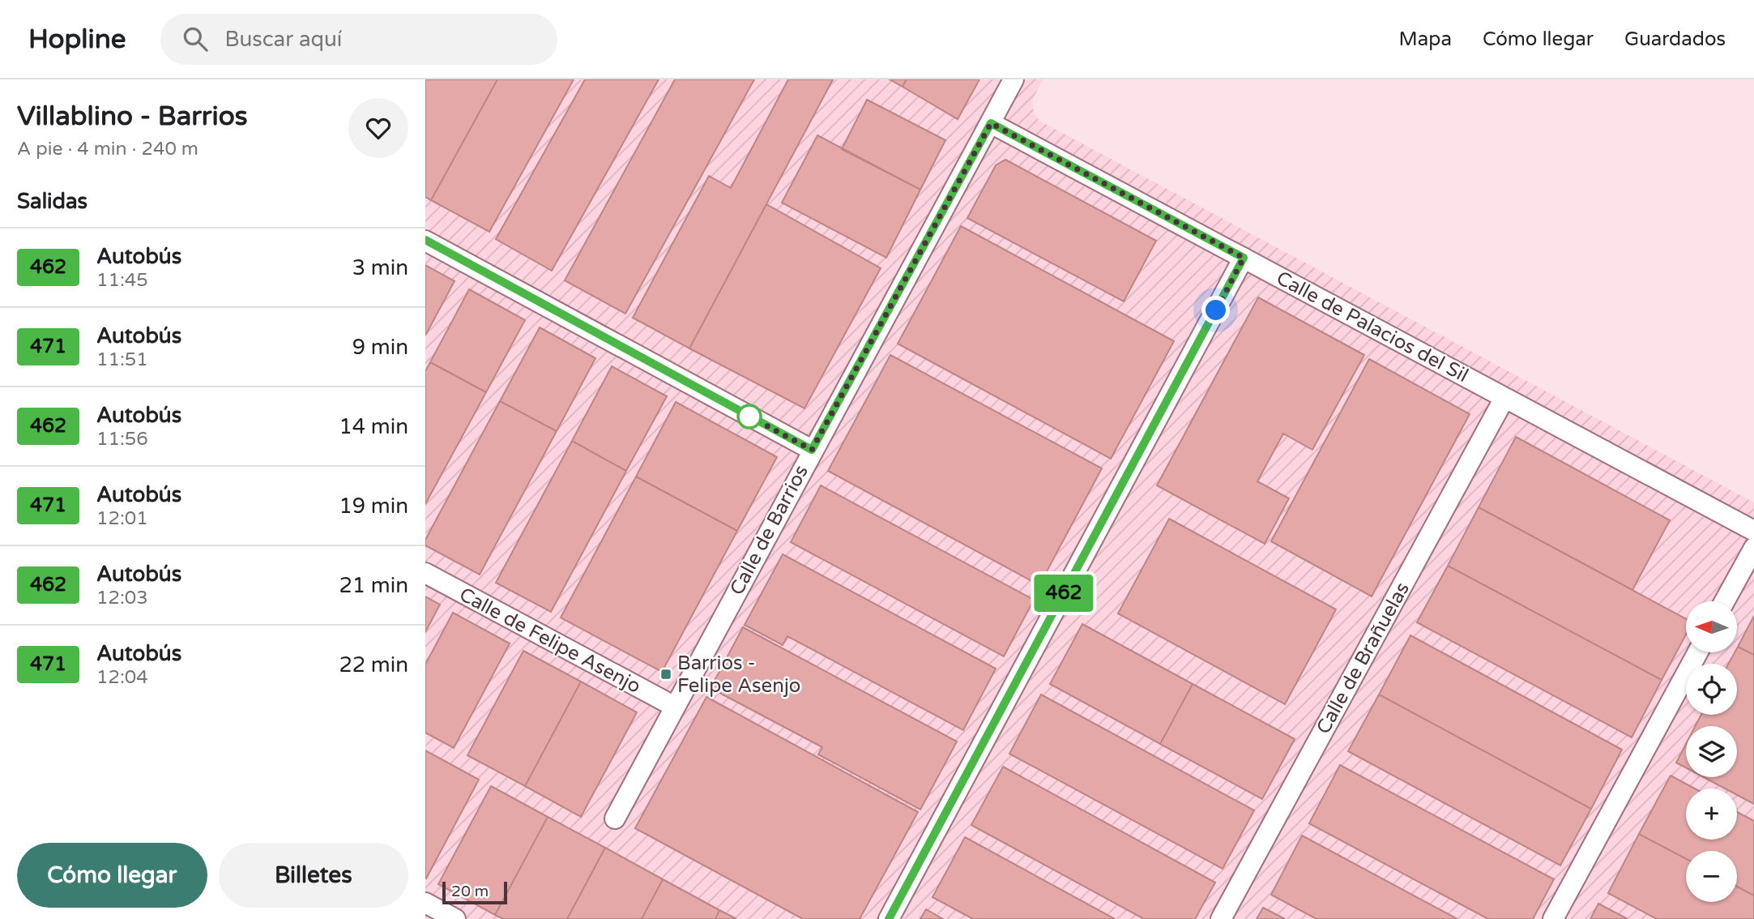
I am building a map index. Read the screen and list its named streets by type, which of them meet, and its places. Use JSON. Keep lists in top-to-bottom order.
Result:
{
  "streets": {
    "street": [
      "Calle de Palacios del Sil",
      "Calle de Barrios",
      "Calle de Felipe Asenjo",
      "Calle de Brañuelas"
    ]
  },
  "crossings": [
    ["Calle de Palacios del Sil", "Calle de Barrios"],
    ["Calle de Palacios del Sil", "Calle de Brañuelas"],
    ["Calle de Barrios", "Calle de Felipe Asenjo"]
  ],
  "places": {
    "transit": ["Barrios - Felipe Asenjo"]
  },
  "lines": ["bus line 462"],
  "scale_bar": "20 m",
  "north": "left",
  "page": {
    "header": "Hopline",
    "search": "Buscar aquí",
    "nav": ["Mapa", "Cómo llegar", "Guardados"],
    "heading": [
      ["Villablino - Barrios", "A pie · 4 min · 240 m"],
      "Salidas"
    ],
    "on_map": "462",
    "list": [
      {
        "mark": "462",
        "name": "Autobús",
        "note": "11:45",
        "value": "3 min"
      },
      {
        "mark": "471",
        "name": "Autobús",
        "note": "11:51",
        "value": "9 min"
      },
      {
        "mark": "462",
        "name": "Autobús",
        "note": "11:56",
        "value": "14 min"
      },
      {
        "mark": "471",
        "name": "Autobús",
        "note": "12:01",
        "value": "19 min"
      },
      {
        "mark": "462",
        "name": "Autobús",
        "note": "12:03",
        "value": "21 min"
      },
      {
        "mark": "471",
        "name": "Autobús",
        "note": "12:04",
        "value": "22 min"
      }
    ],
    "map_buttons": ["+", "−"],
    "buttons": ["Cómo llegar", "Billetes"],
    "scale": "20 m"
  }
}
